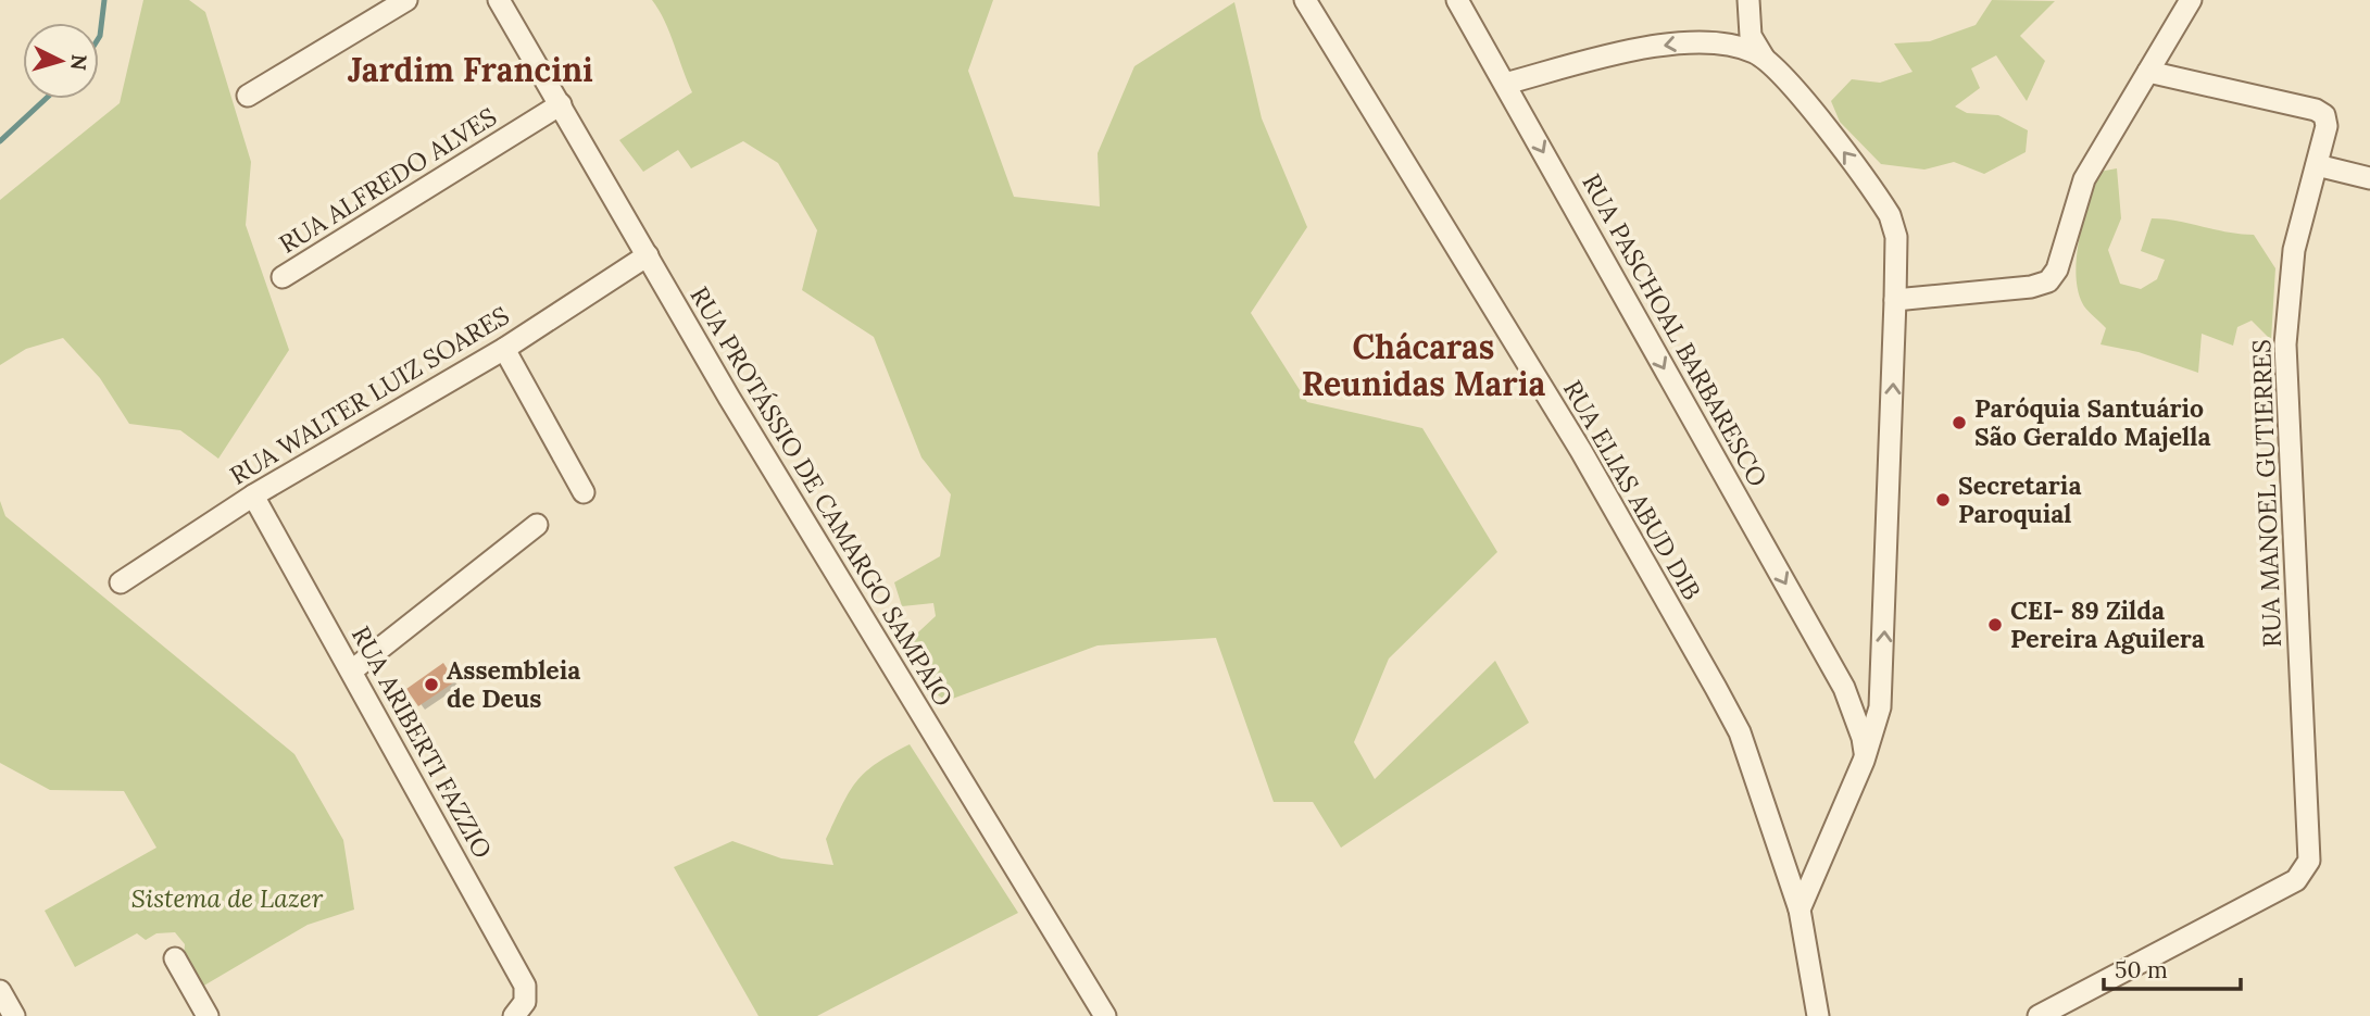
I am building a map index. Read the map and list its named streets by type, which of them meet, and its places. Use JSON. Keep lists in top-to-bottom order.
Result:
{
  "streets": {
    "street": [
      "RUA ALFREDO ALVES",
      "RUA PASCHOAL BARBARESCO",
      "RUA WALTER LUIZ SOARES",
      "RUA ELIAS ABUD DIB",
      "RUA MANOEL GUTIERRES",
      "RUA PROTÁSSIO DE CAMARGO SAMPAIO",
      "RUA ARIBERTI FAZZIO"
    ]
  },
  "crossings": [
    ["RUA ALFREDO ALVES", "RUA PROTÁSSIO DE CAMARGO SAMPAIO"],
    ["RUA WALTER LUIZ SOARES", "RUA PROTÁSSIO DE CAMARGO SAMPAIO"],
    ["RUA WALTER LUIZ SOARES", "RUA ARIBERTI FAZZIO"]
  ],
  "one_way": ["RUA PASCHOAL BARBARESCO"],
  "districts": ["Jardim Francini", "Chácaras Reunidas Maria"],
  "parks": ["Sistema de Lazer"],
  "places": [
    "Paróquia Santuário São Geraldo Majella",
    "Secretaria Paroquial",
    "CEI- 89 Zilda Pereira Aguilera",
    "Assembleia de Deus"
  ],
  "scale_bar": "50 m",
  "north": "right"
}
